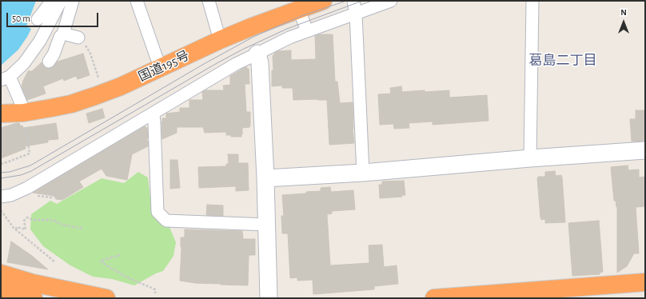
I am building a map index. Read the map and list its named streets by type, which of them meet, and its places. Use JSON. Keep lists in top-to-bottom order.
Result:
{
  "streets": {
    "highway": ["国道195号"]
  },
  "districts": ["葛島二丁目"],
  "scale_bar": "50 m",
  "north": "top"
}
